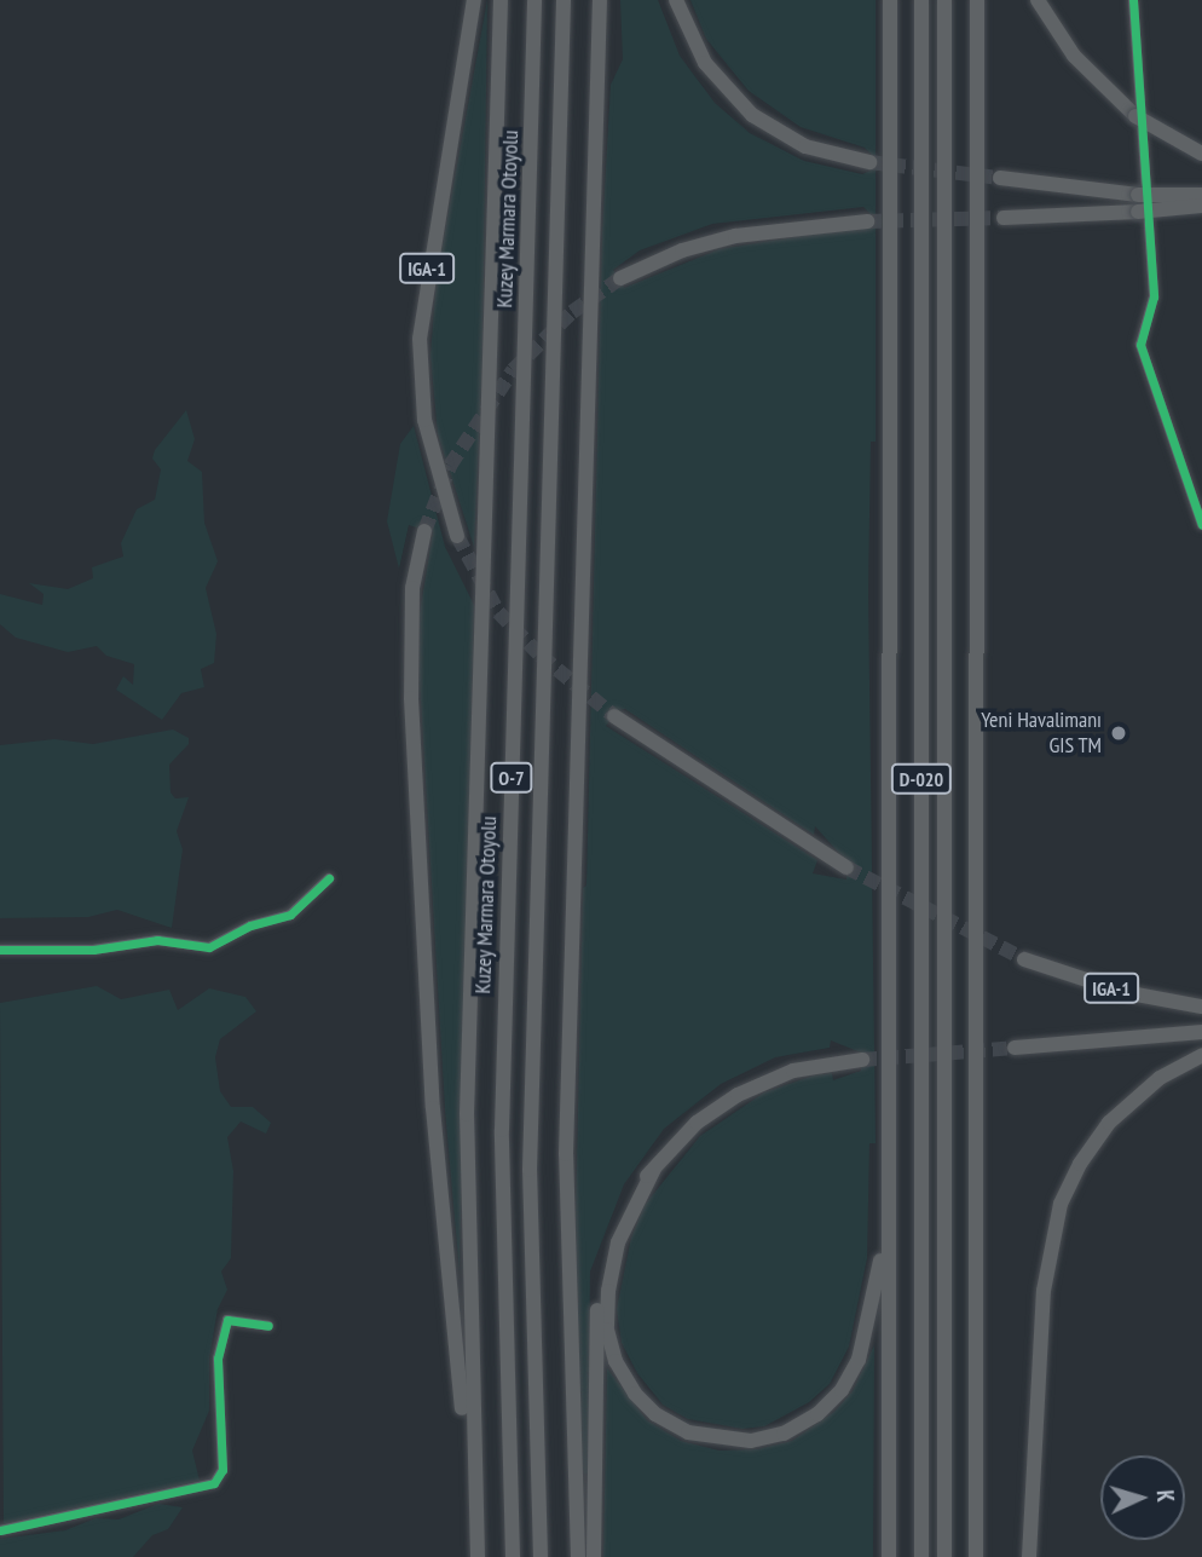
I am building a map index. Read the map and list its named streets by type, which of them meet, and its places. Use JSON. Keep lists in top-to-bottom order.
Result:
{
  "streets": {
    "highway": [
      "Kuzey Marmara Otoyolu",
      "IGA-1",
      "O-7",
      "D-020"
    ]
  },
  "places": ["Yeni Havalimanı GIS TM"],
  "north": "right"
}
